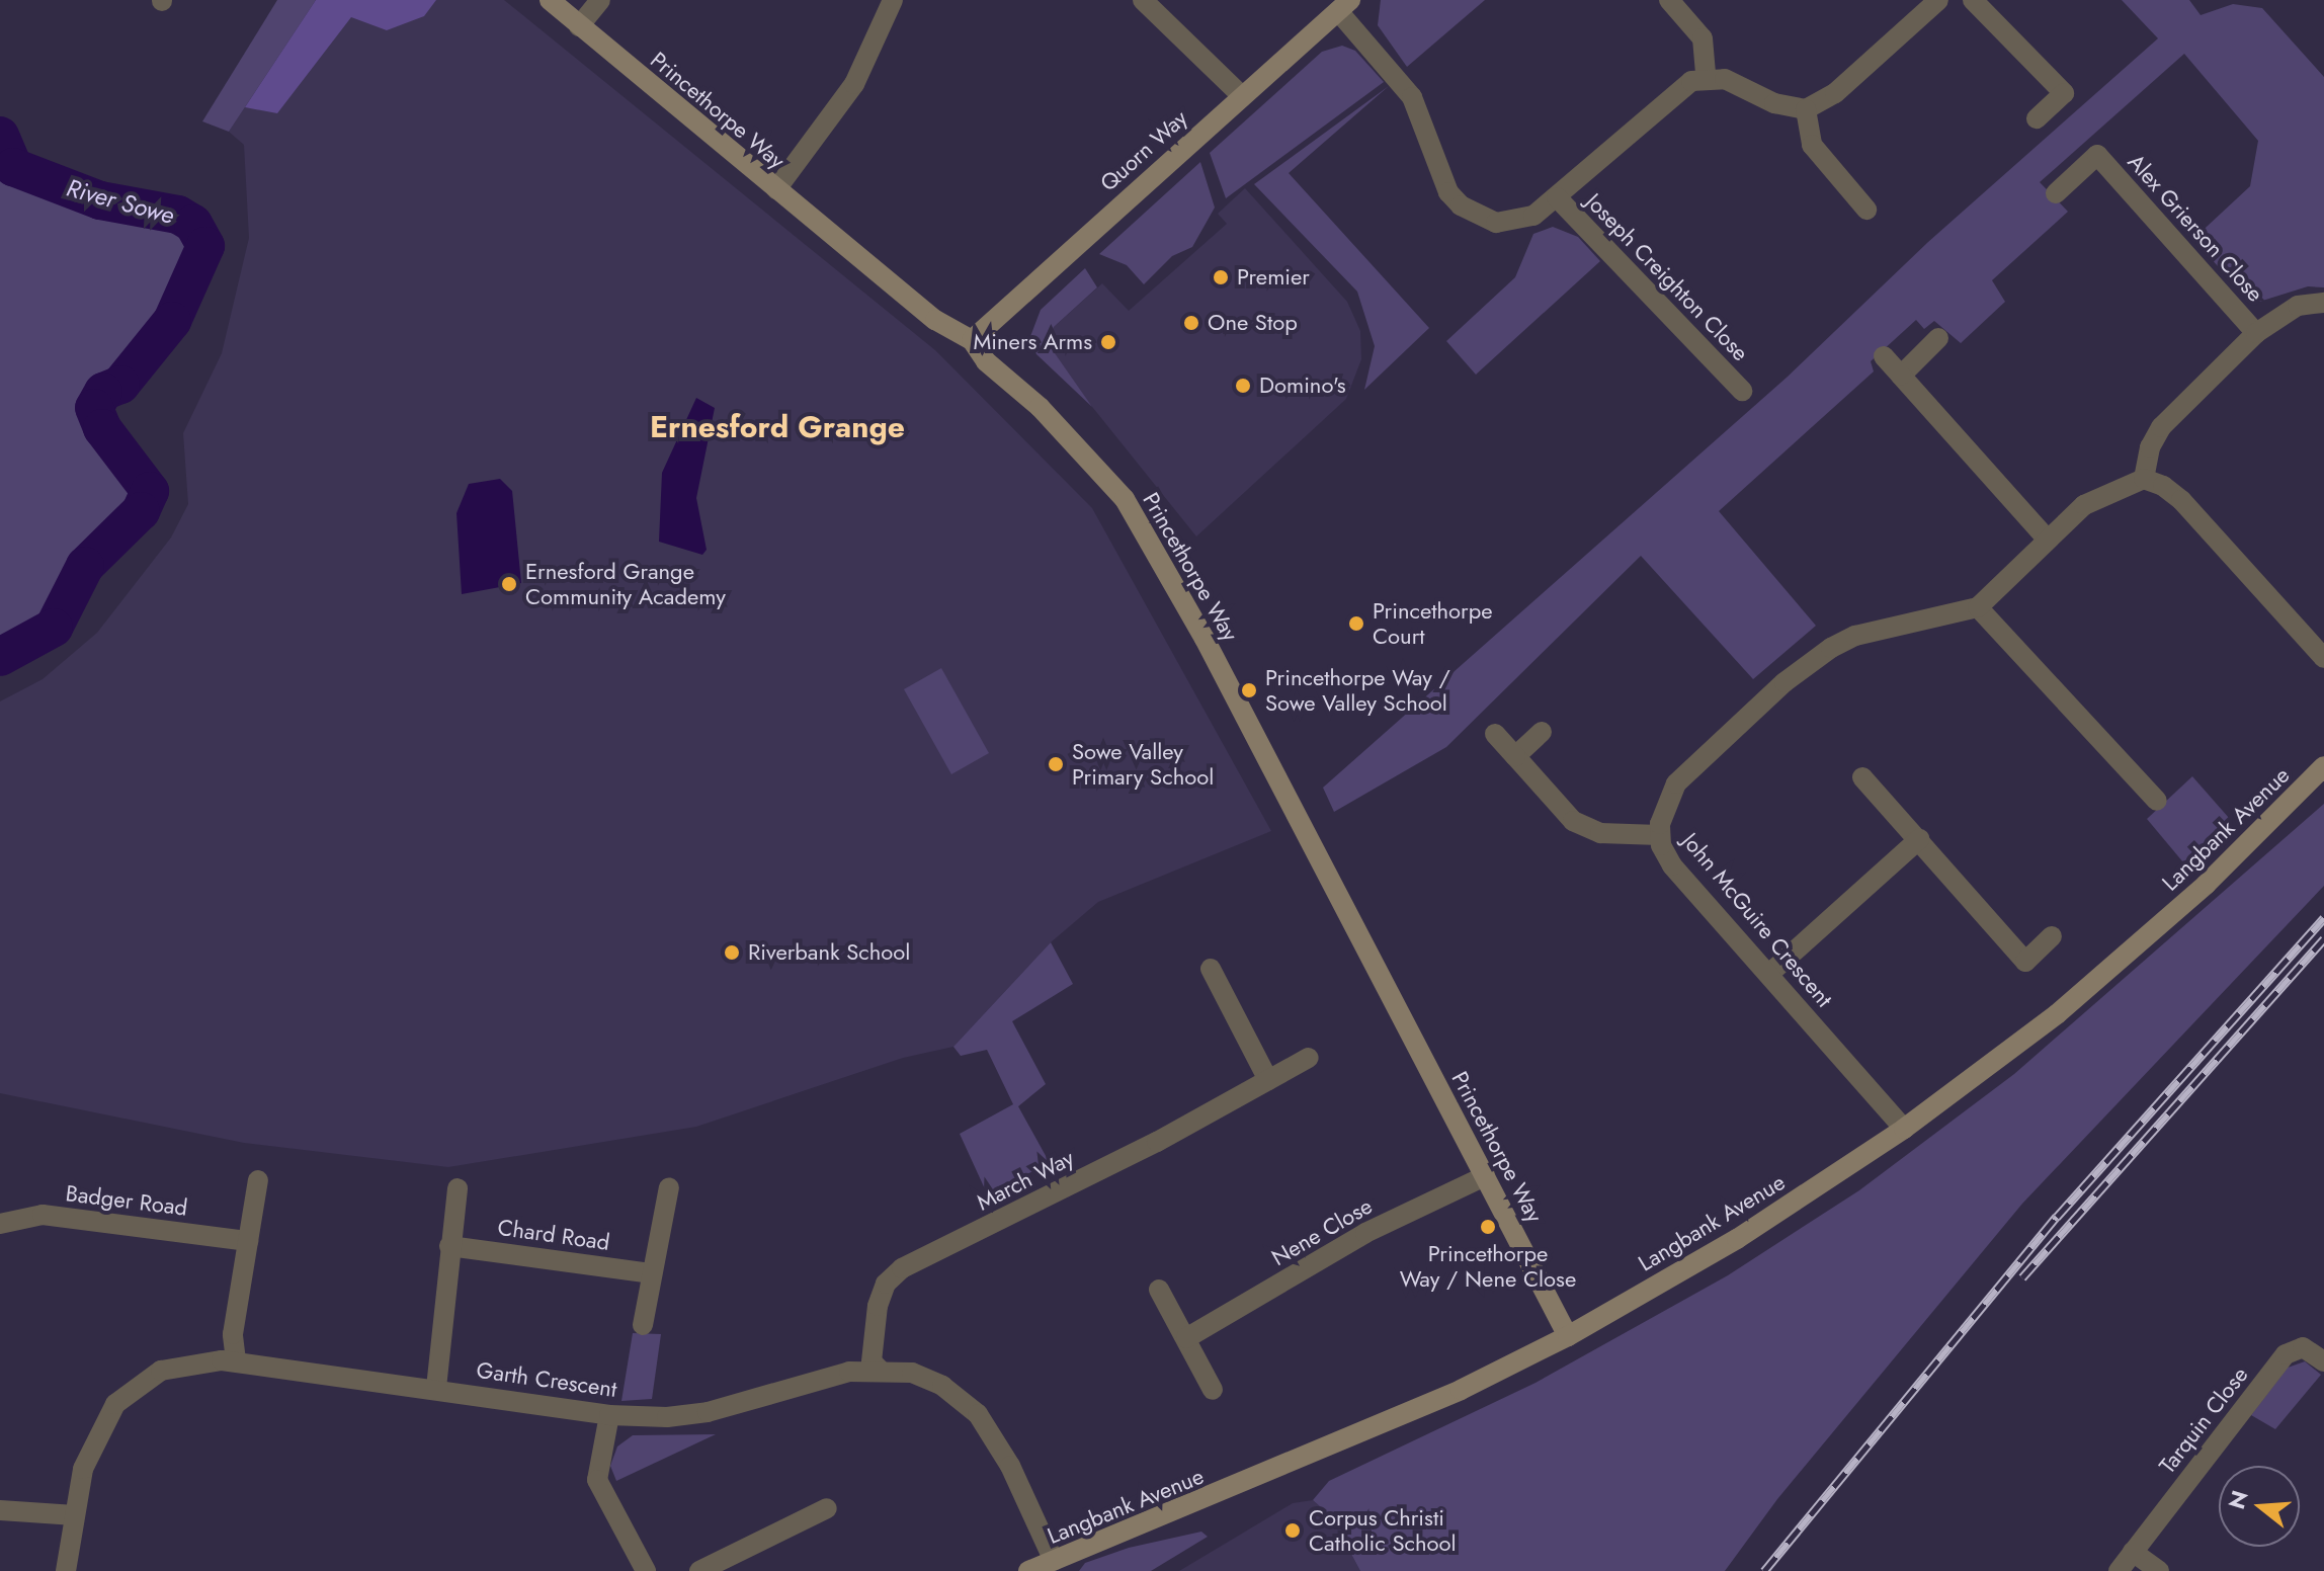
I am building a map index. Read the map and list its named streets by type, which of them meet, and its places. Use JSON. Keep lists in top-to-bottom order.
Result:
{
  "streets": {
    "street": [
      "Princethorpe Way",
      "Quorn Way",
      "Alex Grierson Close",
      "Joseph Creighton Close",
      "Langbank Avenue",
      "John McGuire Crescent",
      "March Way",
      "Badger Road",
      "Nene Close",
      "Chard Road",
      "Garth Crescent",
      "Tarquin Close"
    ]
  },
  "crossings": [
    ["Princethorpe Way", "Quorn Way"],
    ["Princethorpe Way", "Langbank Avenue"],
    ["Princethorpe Way", "Nene Close"],
    ["Quorn Way", "Joseph Creighton Close"],
    ["Langbank Avenue", "John McGuire Crescent"],
    ["Langbank Avenue", "Garth Crescent"],
    ["March Way", "Garth Crescent"]
  ],
  "districts": ["Ernesford Grange"],
  "water": ["River Sowe"],
  "places": [
    "Premier",
    "One Stop",
    "Miners Arms",
    "Domino's",
    "Ernesford Grange Community Academy",
    "Princethorpe Court",
    "Princethorpe Way / Sowe Valley School",
    "Sowe Valley Primary School",
    "Riverbank School",
    "Princethorpe Way / Nene Close",
    "Corpus Christi Catholic School"
  ],
  "north": "left"
}
